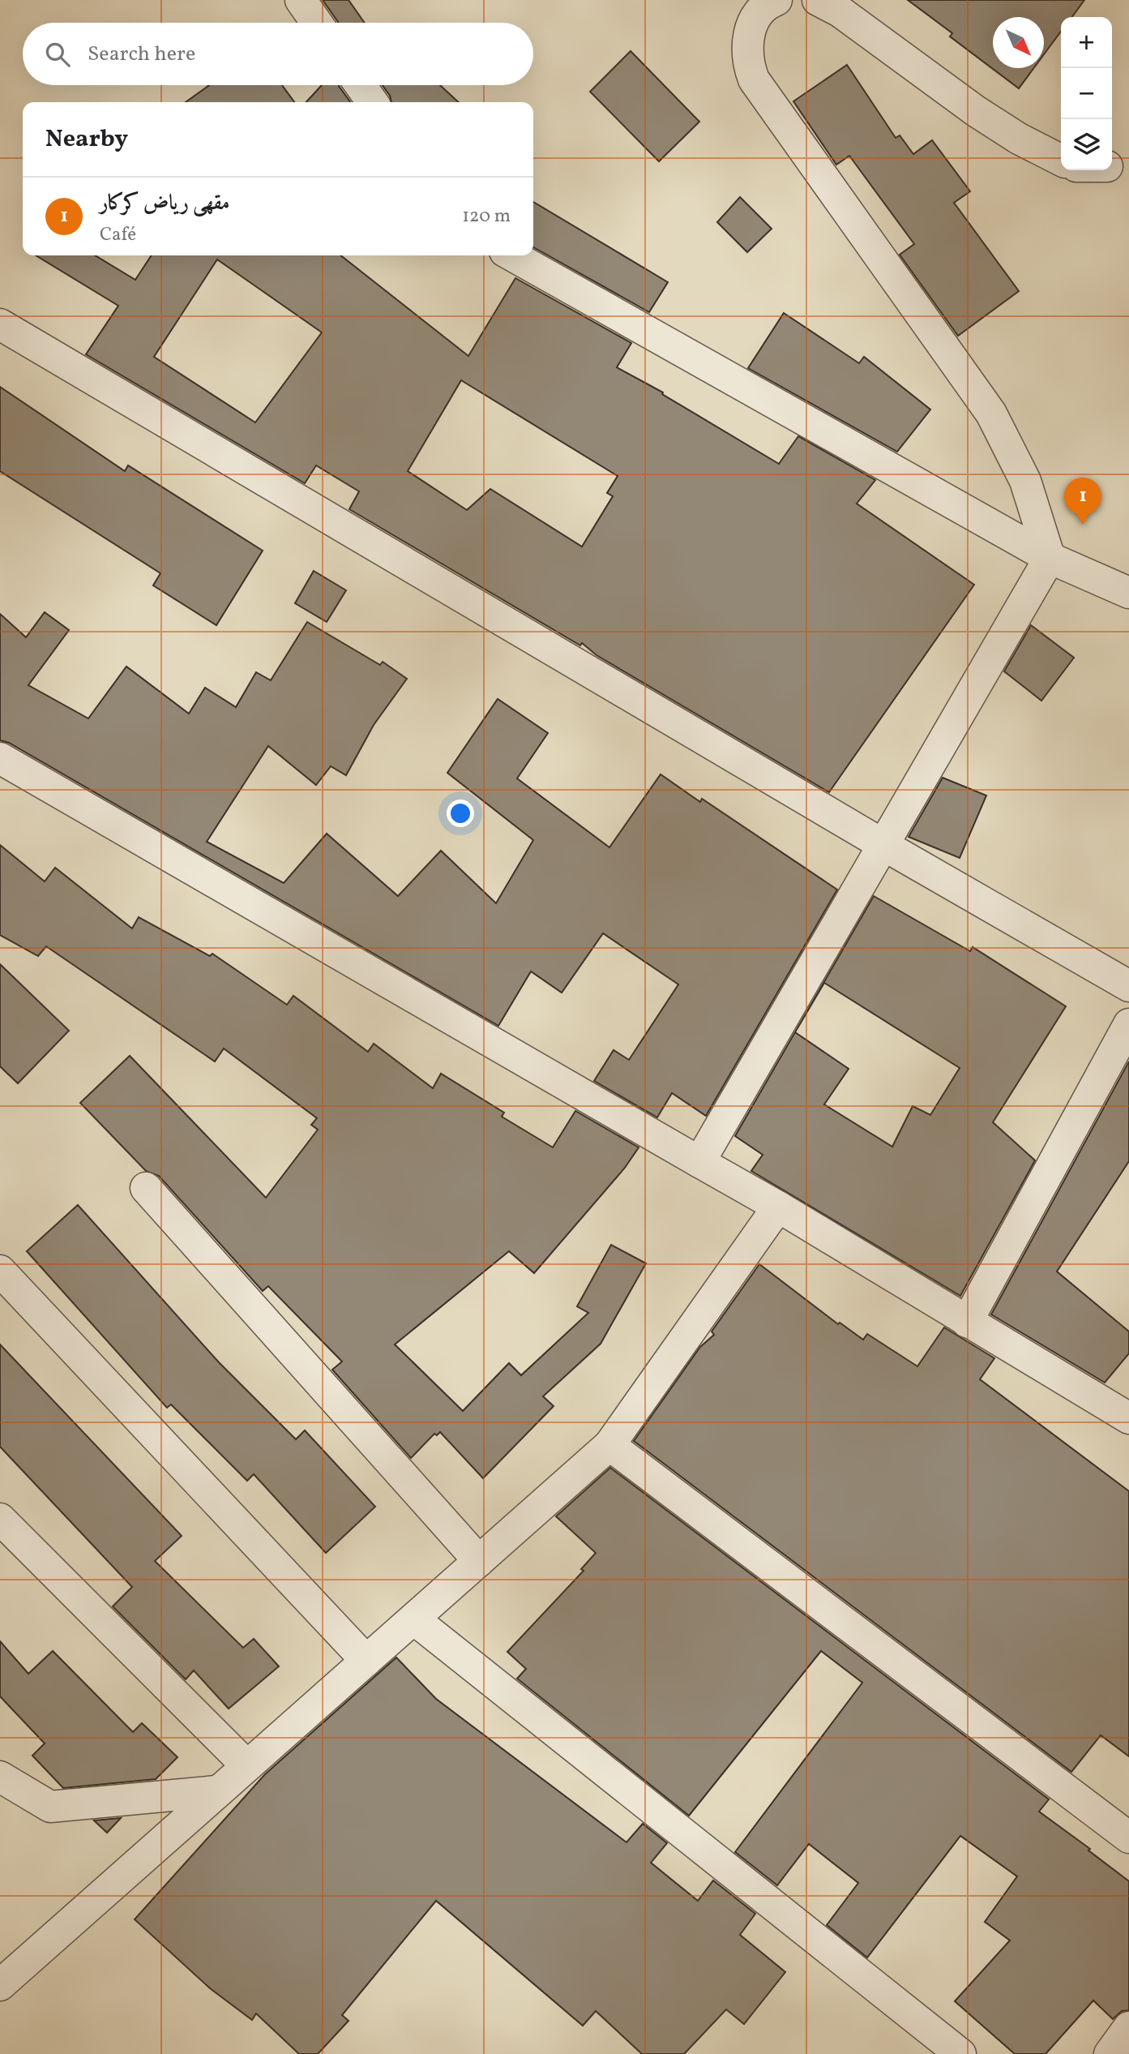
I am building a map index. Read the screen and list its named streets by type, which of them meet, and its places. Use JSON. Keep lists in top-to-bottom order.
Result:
{
  "north": "bottom right",
  "page": {
    "map_buttons": ["+", "−"],
    "search": "Search here",
    "heading": "Nearby",
    "list": [
      {
        "mark": "1",
        "name": "مقهى رياض كركار",
        "note": "Café",
        "value": "120 m"
      }
    ],
    "pins": "1"
  }
}
